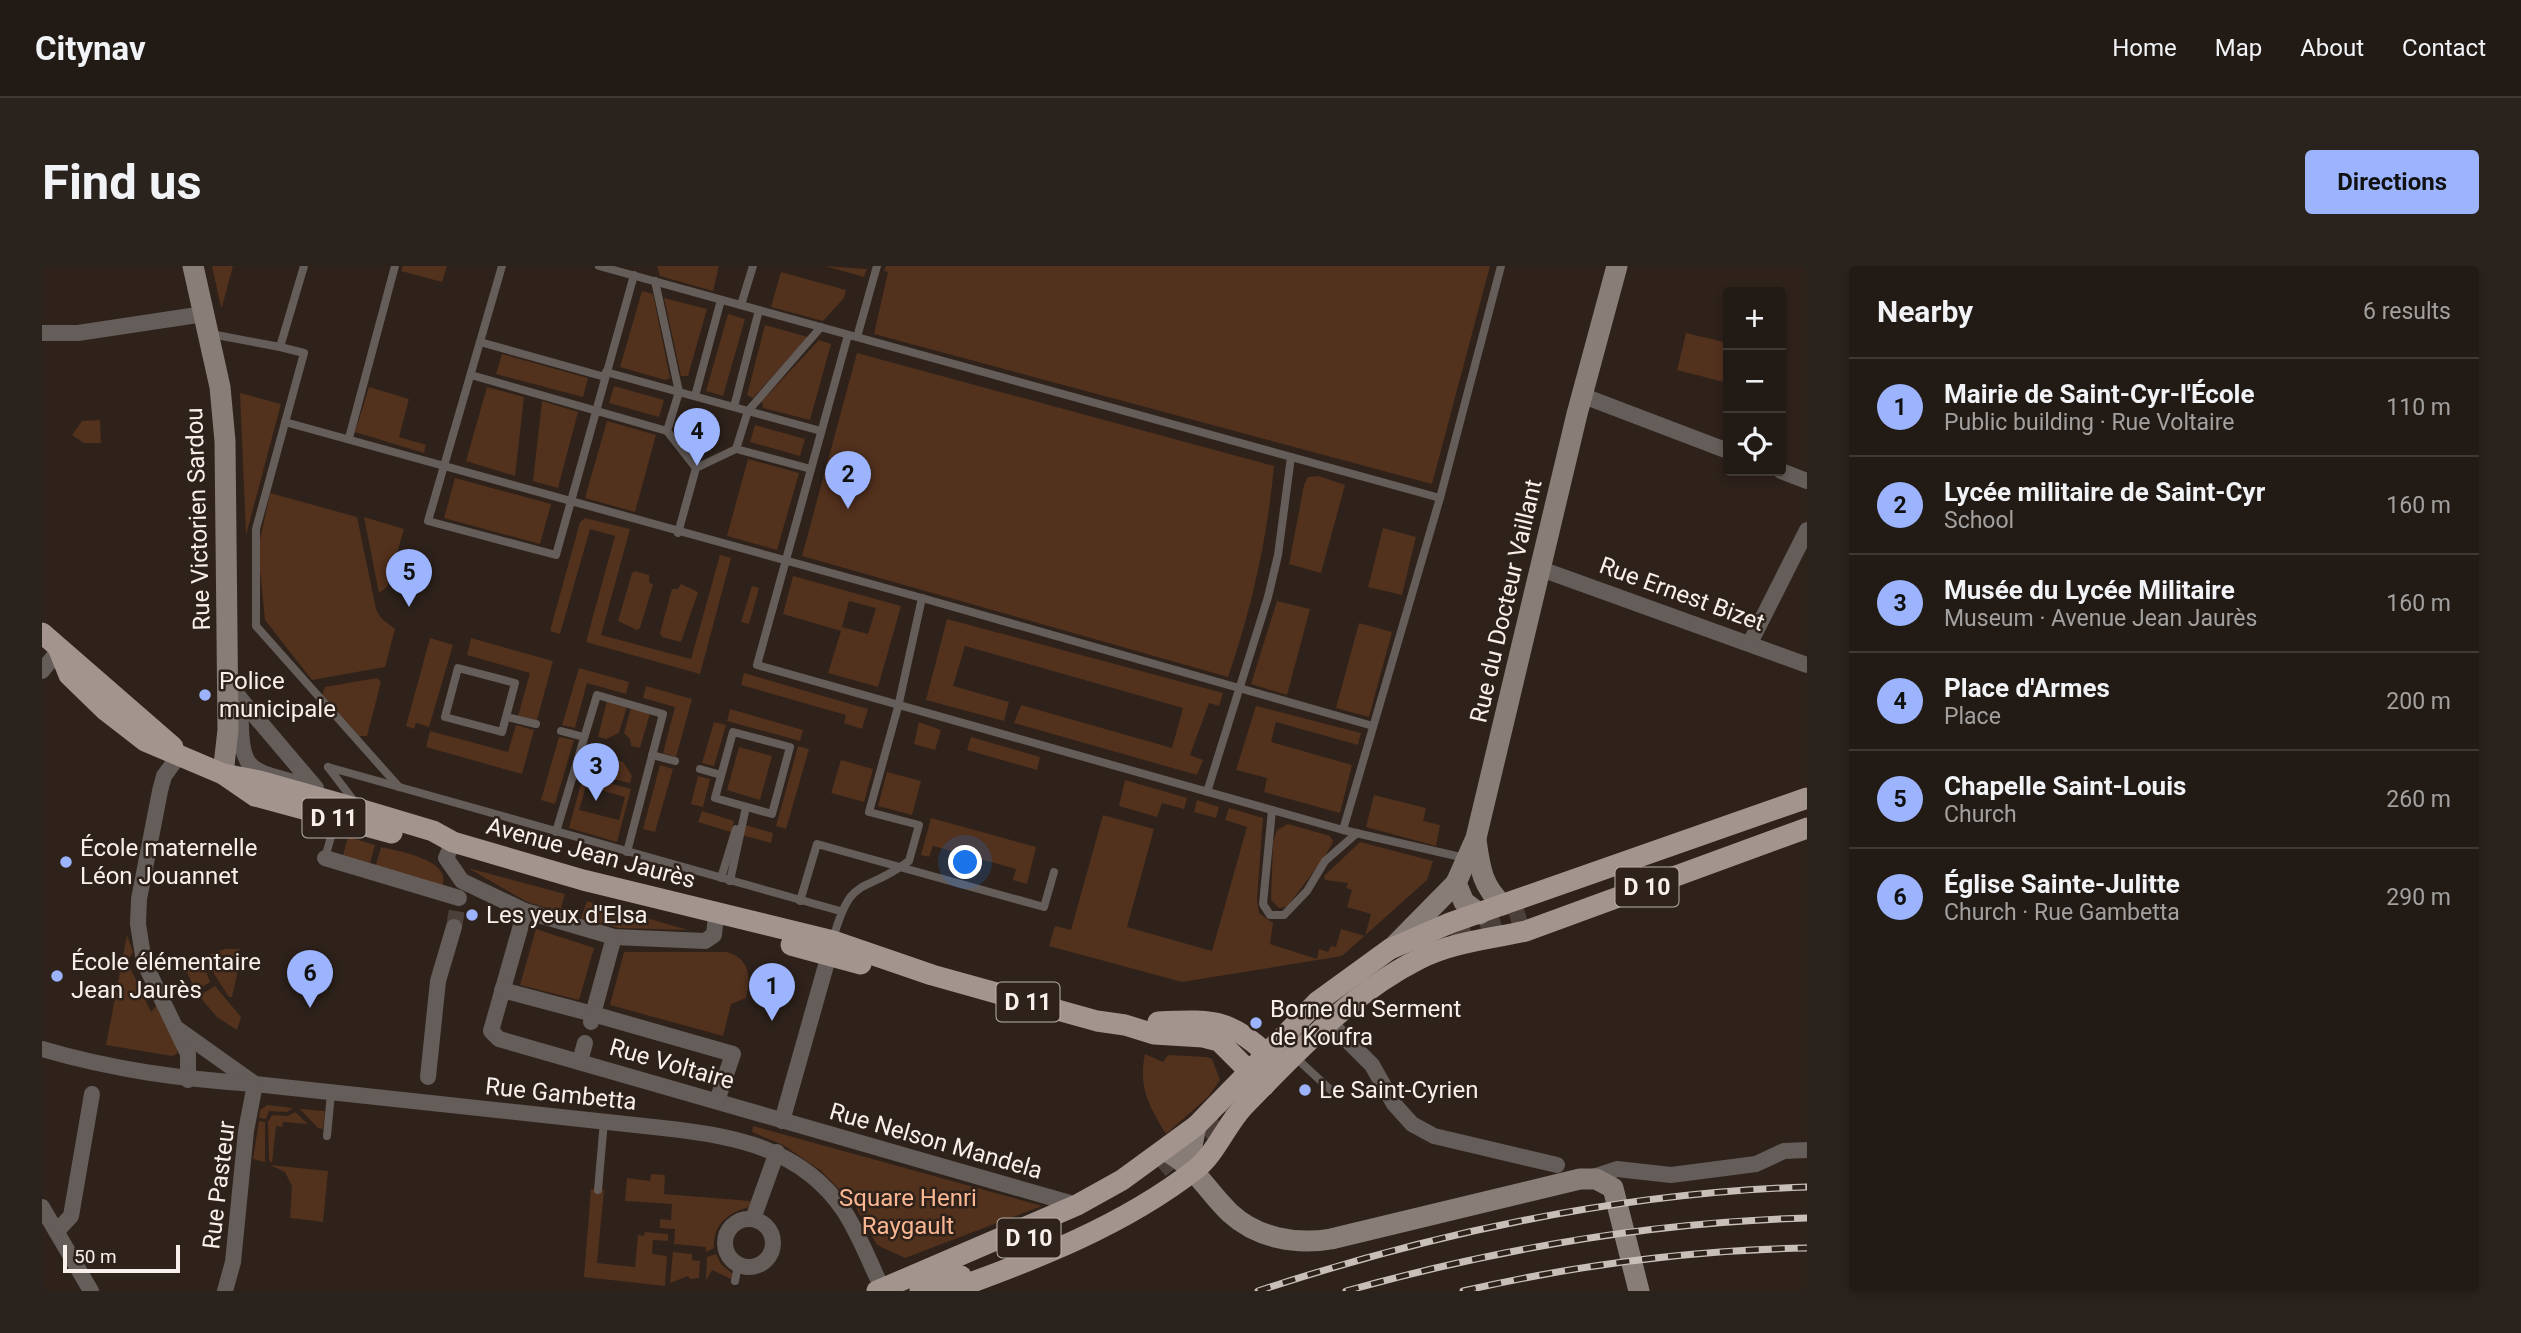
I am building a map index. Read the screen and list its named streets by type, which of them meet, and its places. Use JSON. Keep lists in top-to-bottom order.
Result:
{
  "streets": {
    "main road": ["D 11", "Avenue Jean Jaurès", "D 10"],
    "street": [
      "Rue Victorien Sardou",
      "Rue Ernest Bizet",
      "Rue du Docteur Vaillant",
      "Rue Voltaire",
      "Rue Gambetta",
      "Rue Nelson Mandela",
      "Rue Pasteur"
    ]
  },
  "crossings": [
    ["Rue Victorien Sardou", "D 11"],
    ["Rue Victorien Sardou", "Avenue Jean Jaurès"],
    ["Rue Ernest Bizet", "Rue du Docteur Vaillant"],
    ["Rue du Docteur Vaillant", "D 10"],
    ["D 11", "Avenue Jean Jaurès"],
    ["D 11", "Rue Gambetta"],
    ["D 10", "Rue Gambetta"],
    ["D 10", "Rue Nelson Mandela"],
    ["Rue Voltaire", "Rue Nelson Mandela"],
    ["Rue Gambetta", "Rue Pasteur"]
  ],
  "parks": ["Square Henri Raygault"],
  "places": [
    "Police municipale",
    "École maternelle Léon Jouannet",
    "Les yeux d'Elsa",
    "École élémentaire Jean Jaurès",
    "Borne du Serment de Koufra",
    "Le Saint-Cyrien"
  ],
  "scale_bar": "50 m",
  "page": {
    "header": "Citynav",
    "nav": [
      "Home",
      "Map",
      "About",
      "Contact"
    ],
    "buttons": "Directions",
    "title": "Find us",
    "heading": ["Nearby", "6 results"],
    "map_buttons": ["+", "−"],
    "list": [
      {
        "mark": "1",
        "name": "Mairie de Saint-Cyr-l'École",
        "note": "Public building · Rue Voltaire",
        "value": "110 m"
      },
      {
        "mark": "2",
        "name": "Lycée militaire de Saint-Cyr",
        "note": "School",
        "value": "160 m"
      },
      {
        "mark": "3",
        "name": "Musée du Lycée Militaire",
        "note": "Museum · Avenue Jean Jaurès",
        "value": "160 m"
      },
      {
        "mark": "4",
        "name": "Place d'Armes",
        "note": "Place",
        "value": "200 m"
      },
      {
        "mark": "5",
        "name": "Chapelle Saint-Louis",
        "note": "Church",
        "value": "260 m"
      },
      {
        "mark": "6",
        "name": "Église Sainte-Julitte",
        "note": "Church · Rue Gambetta",
        "value": "290 m"
      }
    ],
    "pins": [
      "4",
      "2",
      "5",
      "3",
      "6",
      "1"
    ],
    "scale": "50 m"
  }
}
